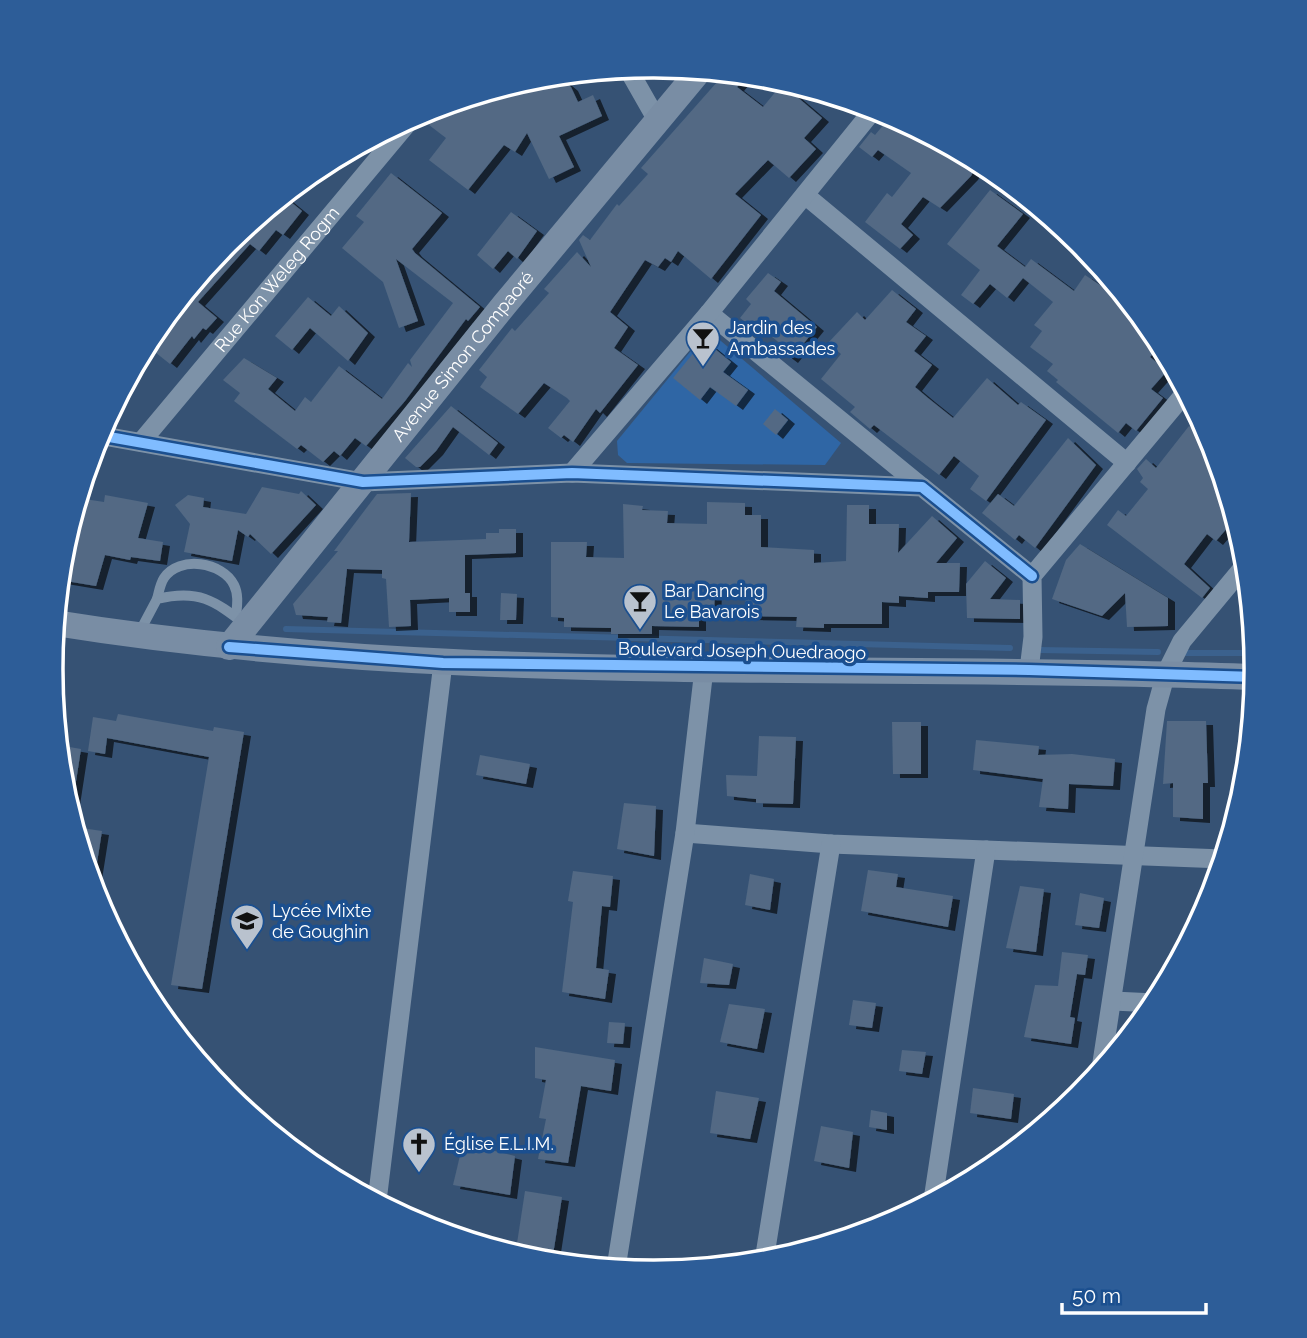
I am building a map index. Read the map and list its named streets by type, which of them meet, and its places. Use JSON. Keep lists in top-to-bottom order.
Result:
{
  "streets": {
    "street": ["Rue Kon Weleg Rogm", "Avenue Simon Compaoré", "Boulevard Joseph Ouedraogo"]
  },
  "crossings": [
    ["Avenue Simon Compaoré", "Boulevard Joseph Ouedraogo"]
  ],
  "places": {
    "bar": ["Jardin des Ambassades", "Bar Dancing Le Bavarois"],
    "school or university": ["Lycée Mixte de Goughin"],
    "church": ["Église E.L.I.M."]
  },
  "scale_bar": "50 m"
}
